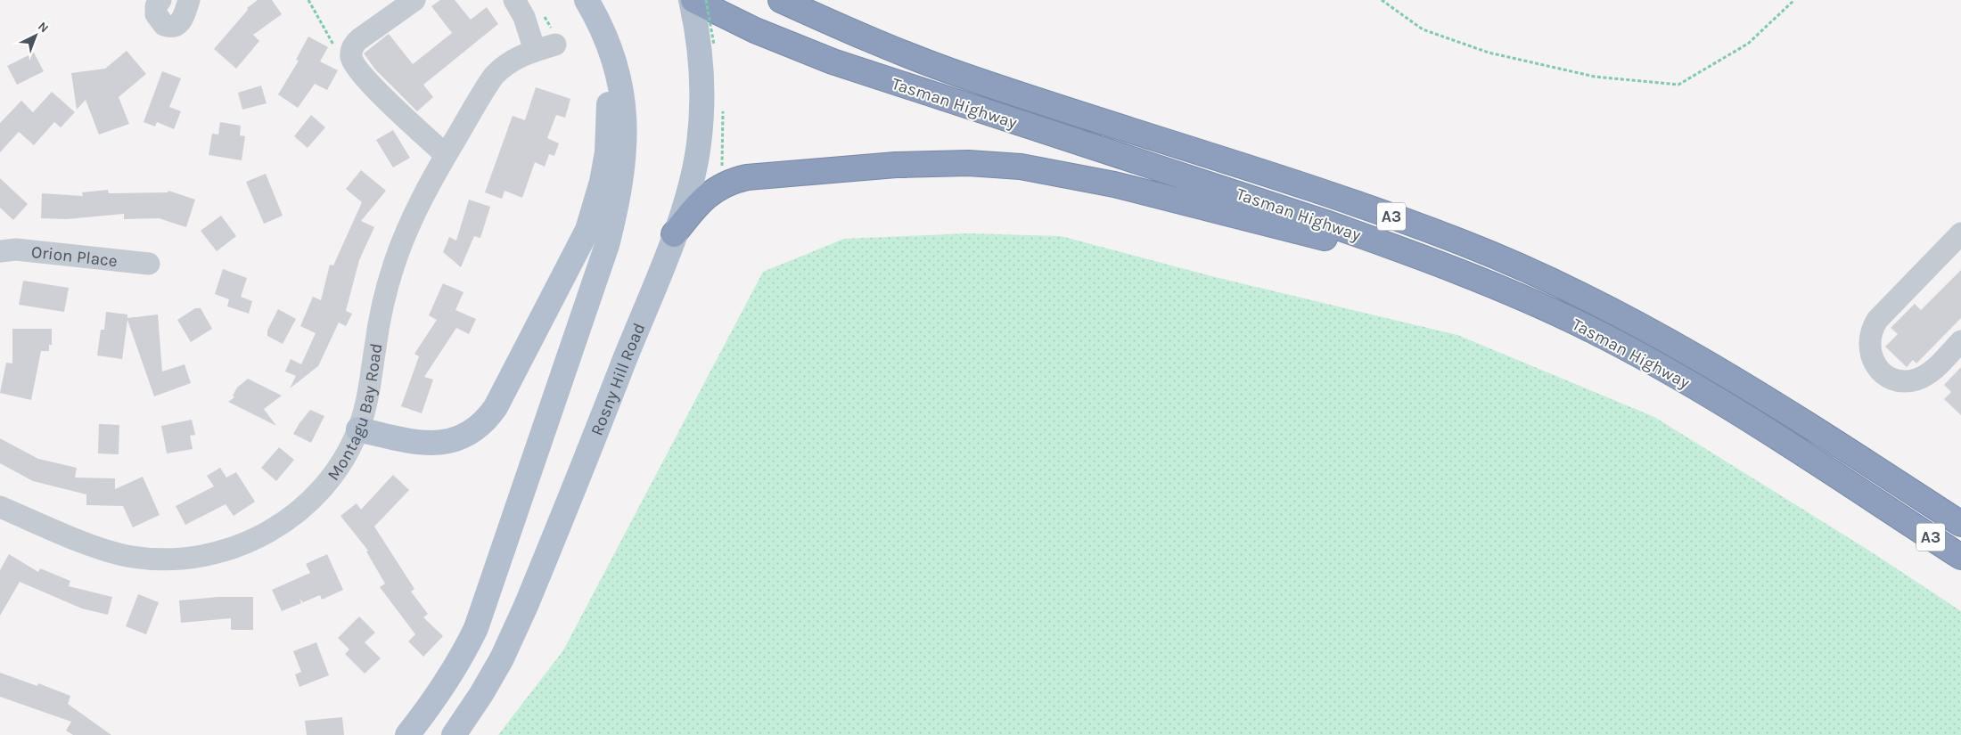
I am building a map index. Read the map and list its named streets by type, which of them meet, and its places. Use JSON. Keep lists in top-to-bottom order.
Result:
{
  "streets": {
    "highway": ["Tasman Highway", "A3"],
    "main road": ["Rosny Hill Road"],
    "street": ["Orion Place", "Montagu Bay Road"]
  },
  "crossings": [
    ["Tasman Highway", "Rosny Hill Road"]
  ],
  "north": "top right"
}
